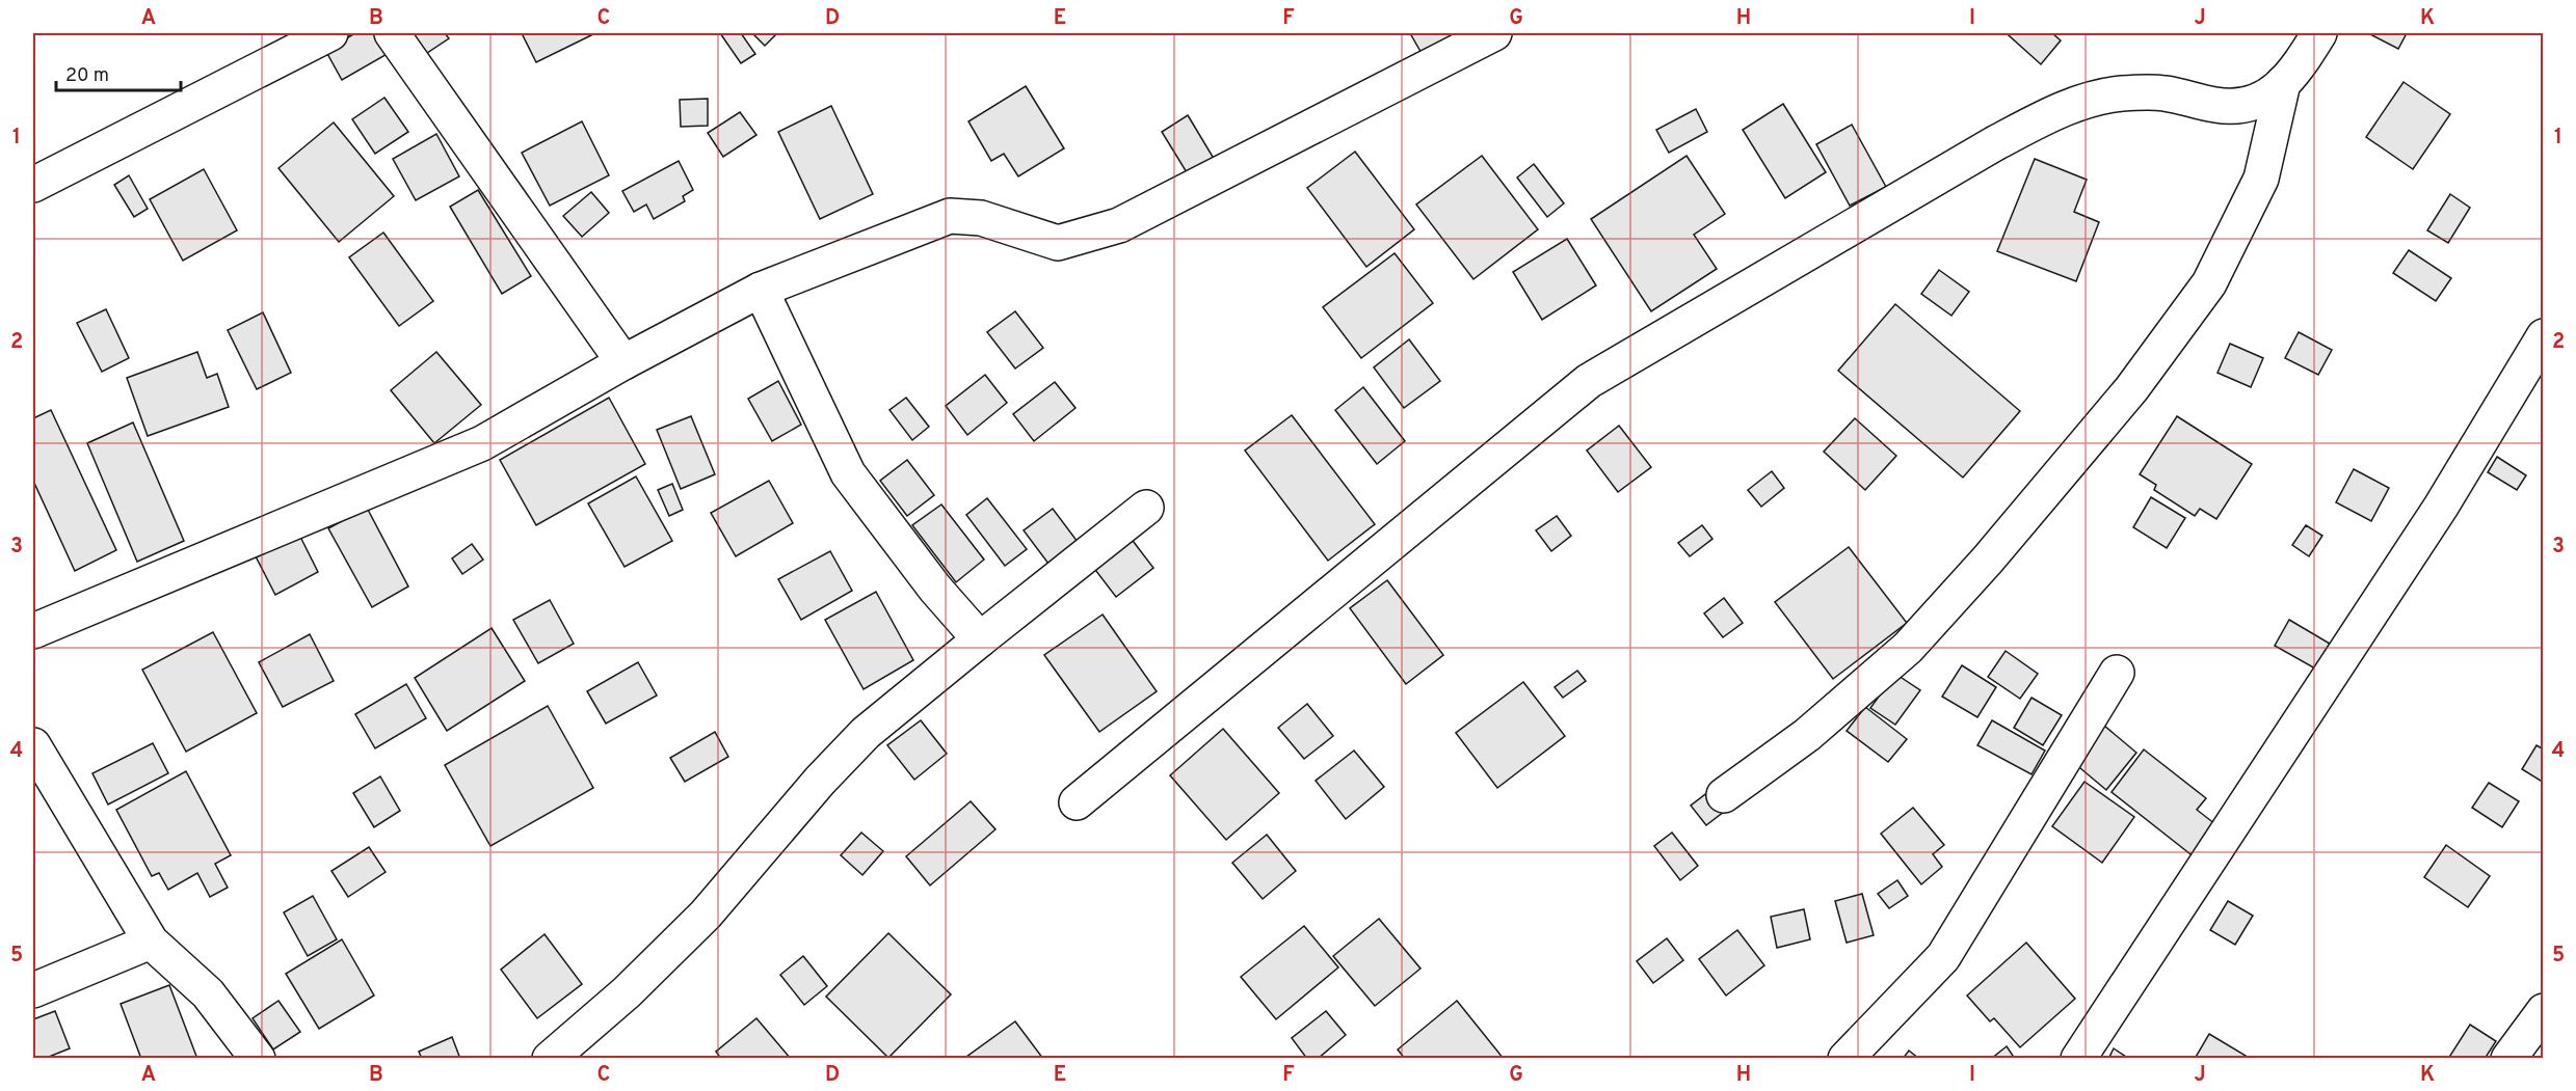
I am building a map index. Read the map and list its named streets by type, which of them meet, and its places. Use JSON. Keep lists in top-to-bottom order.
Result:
{
  "scale_bar": "20 m",
  "grid": {
    "columns": [
      "A",
      "B",
      "C",
      "D",
      "E",
      "F",
      "G",
      "H",
      "I",
      "J",
      "K"
    ],
    "rows": [
      "1",
      "2",
      "3",
      "4",
      "5"
    ]
  }
}
